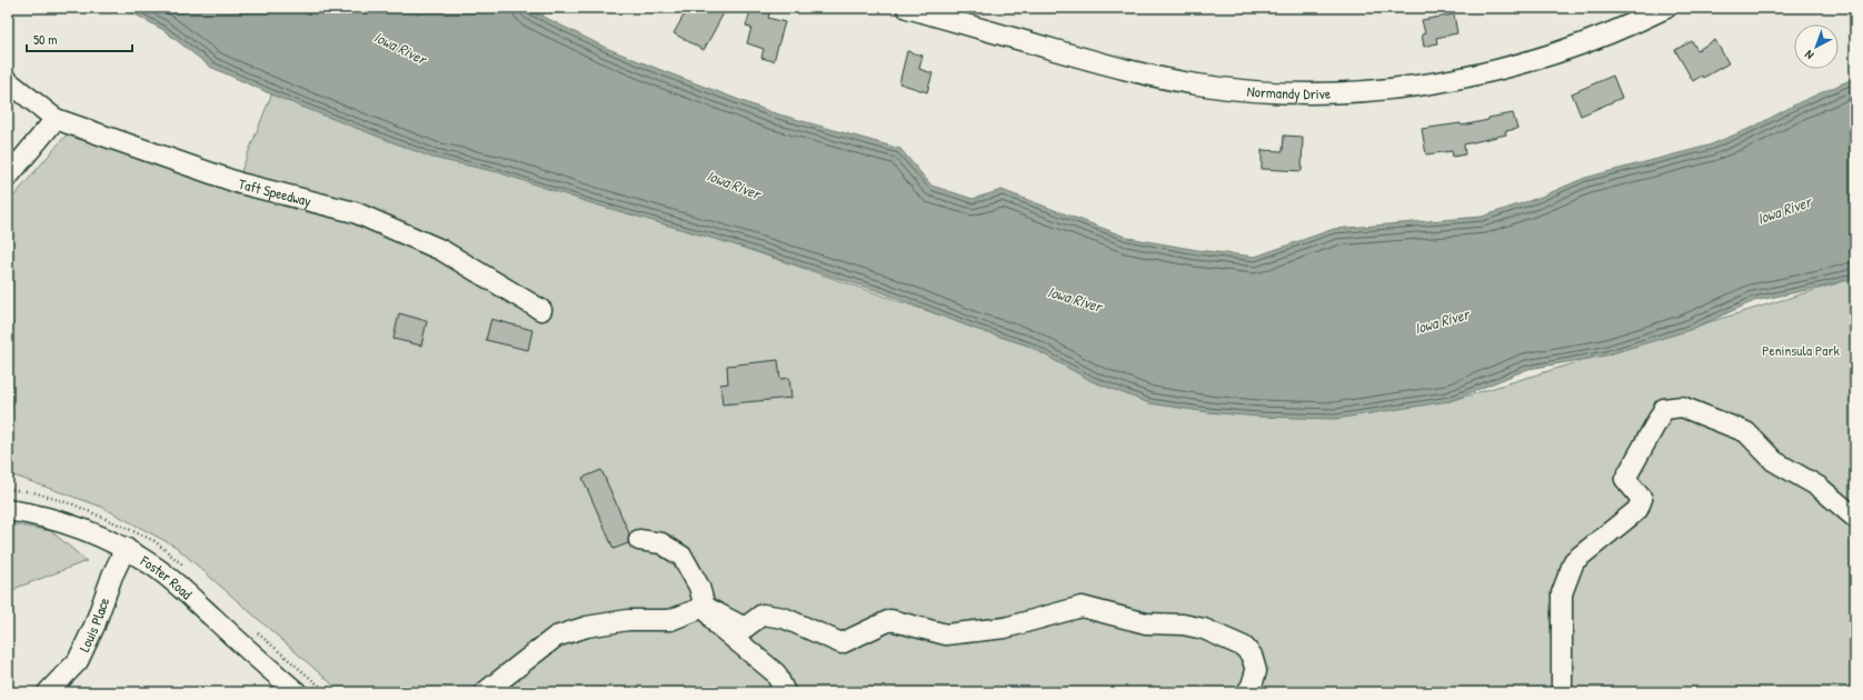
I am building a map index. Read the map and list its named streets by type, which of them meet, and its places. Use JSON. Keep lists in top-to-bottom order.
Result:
{
  "streets": {
    "street": [
      "Normandy Drive",
      "Taft Speedway",
      "Foster Road",
      "Louis Place"
    ]
  },
  "crossings": [
    ["Foster Road", "Louis Place"]
  ],
  "water": ["Iowa River"],
  "parks": ["Peninsula Park"],
  "scale_bar": "50 m",
  "north": "bottom left"
}
